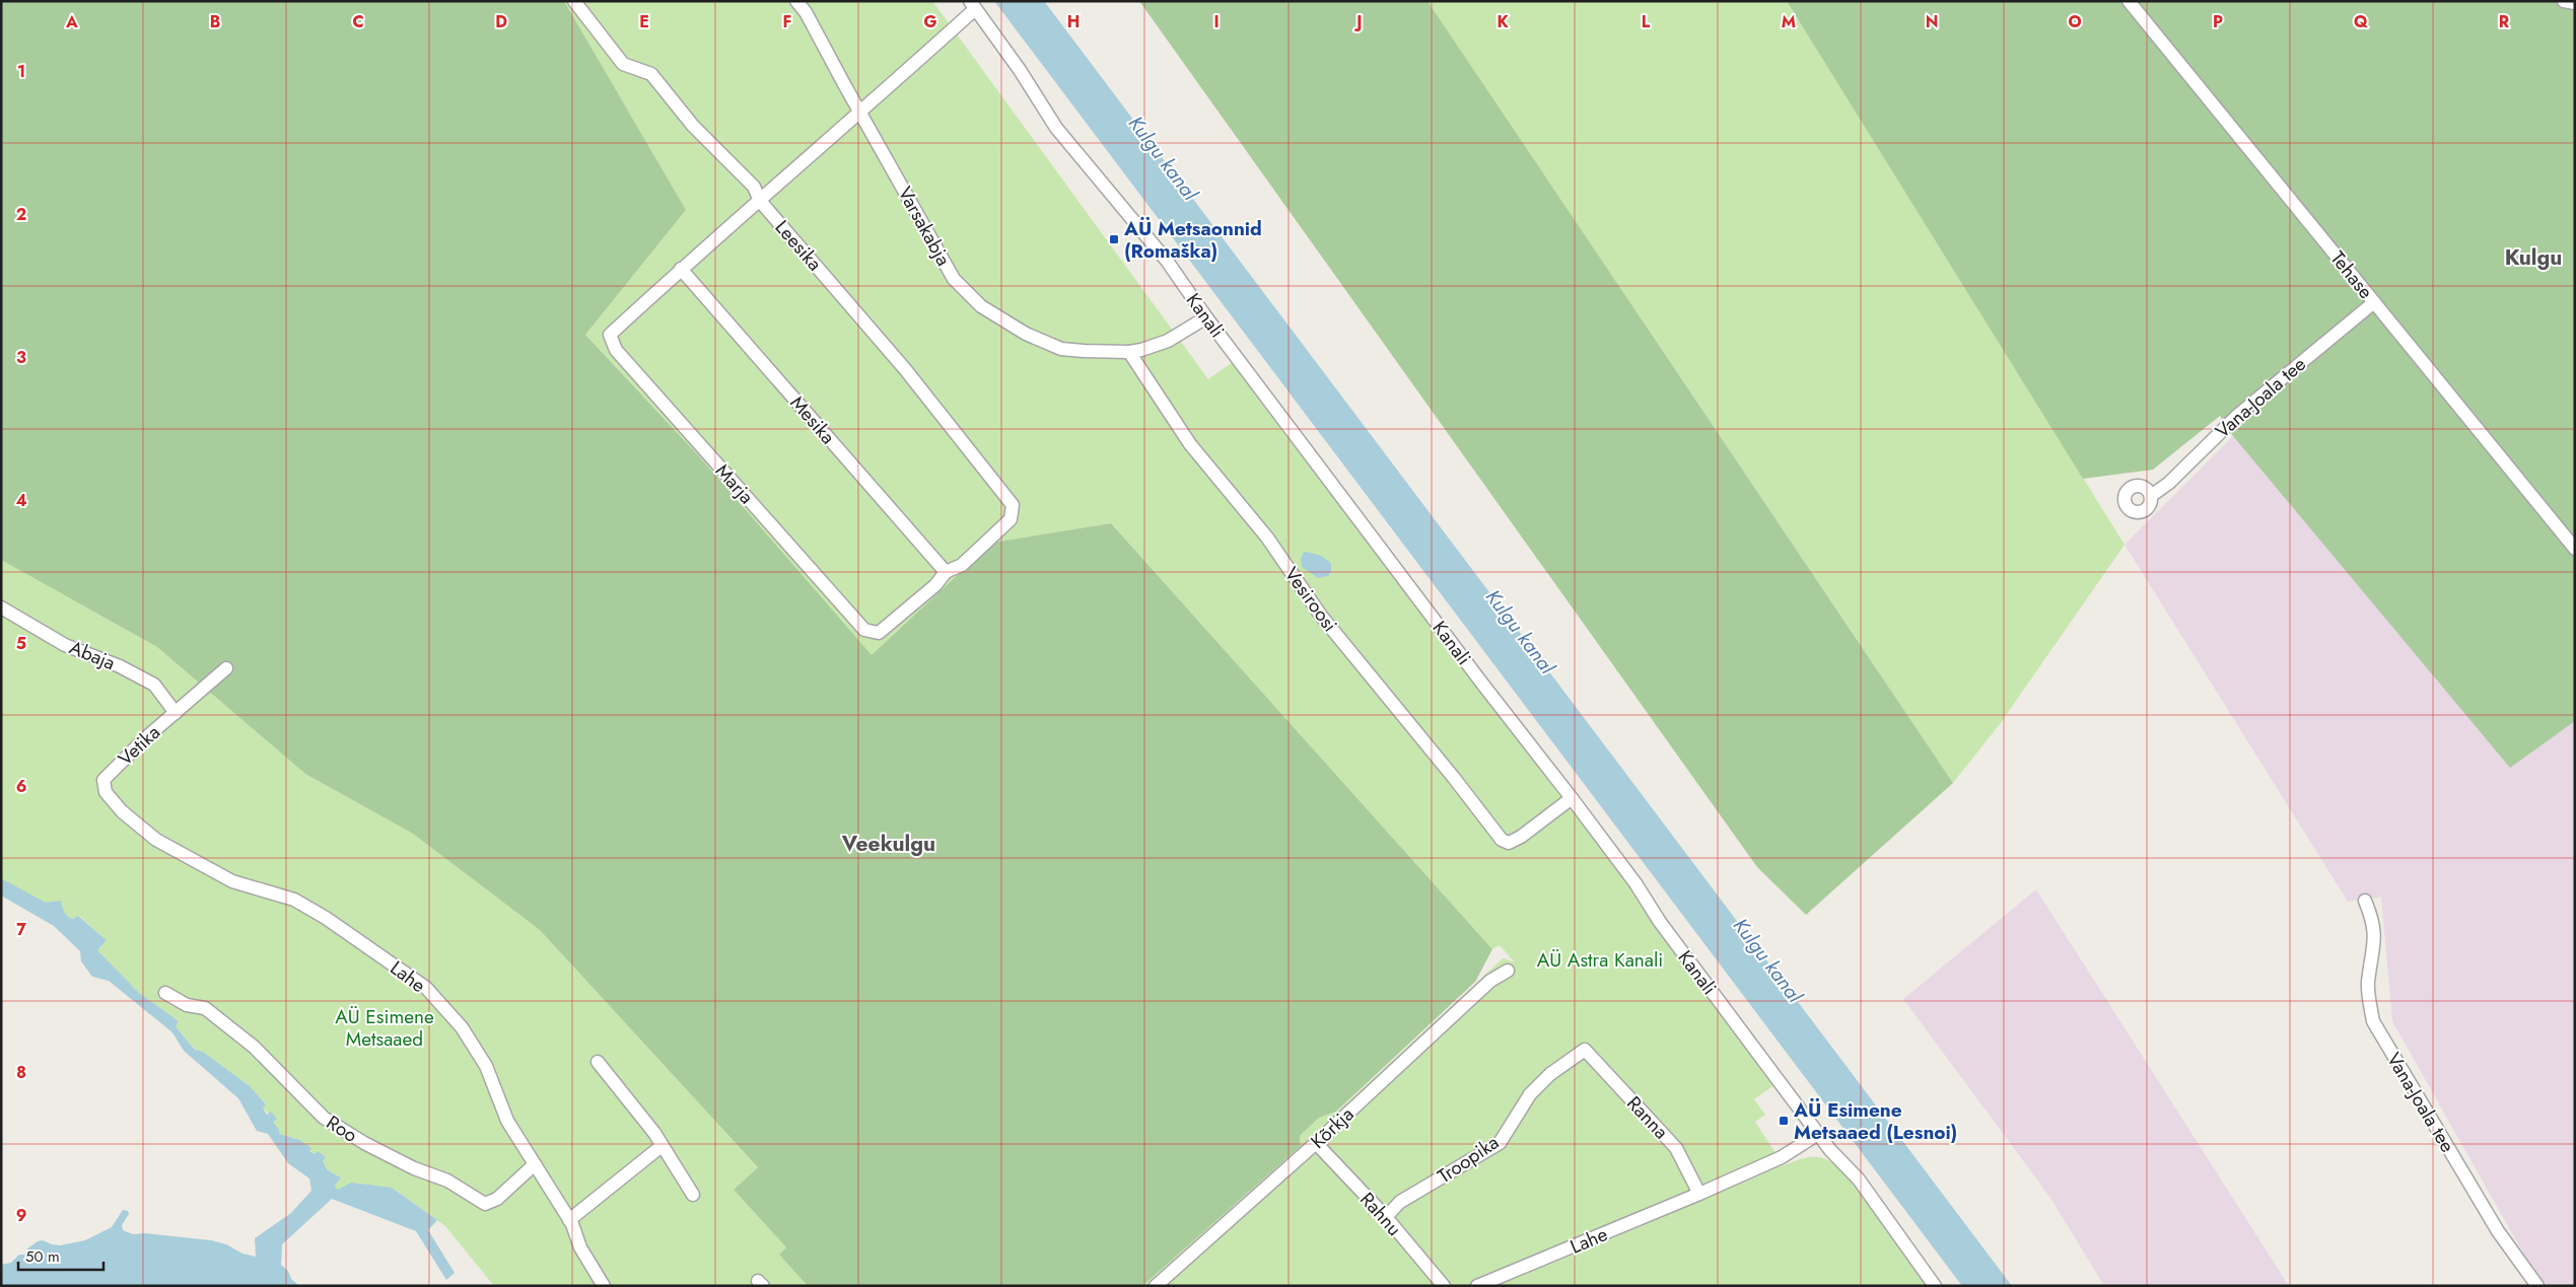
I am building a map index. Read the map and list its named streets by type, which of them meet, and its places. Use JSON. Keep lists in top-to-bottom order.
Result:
{
  "streets": {
    "street": [
      "Varsakabja",
      "Leesika",
      "Tehase",
      "Kanali",
      "Vana-Joala tee",
      "Mesika",
      "Marja",
      "Vesiroosi",
      "Abaja",
      "Vetika",
      "Lahe",
      "Ranna",
      "Kõrkja",
      "Roo",
      "Troopika",
      "Rahnu"
    ]
  },
  "crossings": [
    ["Varsakabja", "Vesiroosi"],
    ["Leesika", "Mesika"],
    ["Leesika", "Marja"],
    ["Tehase", "Vana-Joala tee"],
    ["Kanali", "Vesiroosi"],
    ["Kanali", "Lahe"],
    ["Mesika", "Marja"],
    ["Abaja", "Vetika"],
    ["Vetika", "Lahe"],
    ["Lahe", "Ranna"],
    ["Lahe", "Roo"],
    ["Ranna", "Troopika"],
    ["Kõrkja", "Rahnu"],
    ["Troopika", "Rahnu"]
  ],
  "districts": ["Kulgu", "Veekulgu"],
  "water": ["Kulgu kanal"],
  "parks": ["AÜ Astra Kanali", "AÜ Esimene Metsaaed"],
  "places": {
    "transit": ["AÜ Metsaonnid (Romaška)", "AÜ Esimene Metsaaed (Lesnoi)"]
  },
  "scale_bar": "50 m",
  "grid": {
    "columns": [
      "A",
      "B",
      "C",
      "D",
      "E",
      "F",
      "G",
      "H",
      "I",
      "J",
      "K",
      "L",
      "M",
      "N",
      "O",
      "P",
      "Q",
      "R"
    ],
    "rows": [
      "1",
      "2",
      "3",
      "4",
      "5",
      "6",
      "7",
      "8",
      "9"
    ]
  }
}
